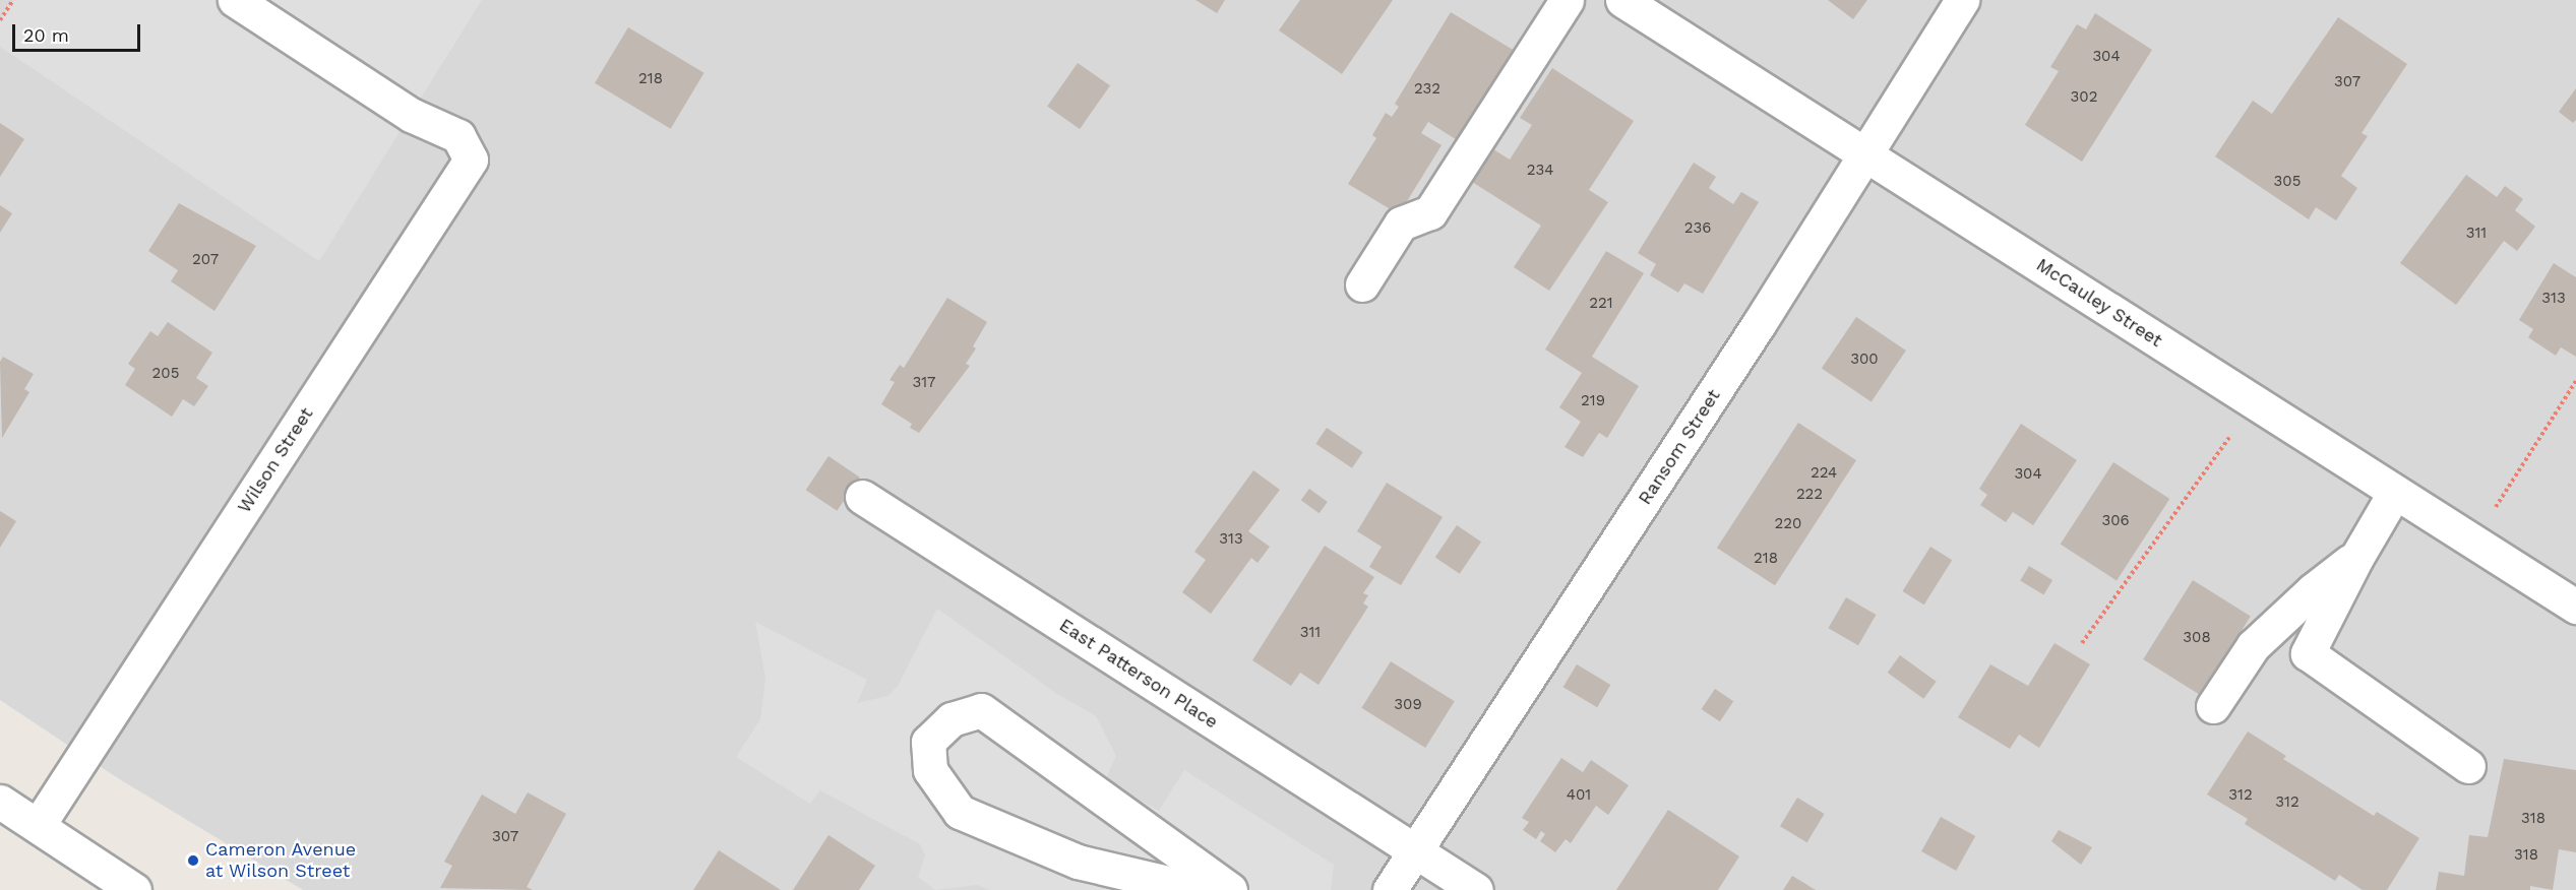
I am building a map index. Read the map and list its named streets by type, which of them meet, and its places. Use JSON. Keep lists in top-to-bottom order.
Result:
{
  "streets": {
    "street": [
      "McCauley Street",
      "Ransom Street",
      "Wilson Street",
      "East Patterson Place"
    ]
  },
  "crossings": [
    ["McCauley Street", "Ransom Street"],
    ["Ransom Street", "East Patterson Place"]
  ],
  "places": ["Cameron Avenue at Wilson Street"],
  "house_numbers": [
    "304",
    "218",
    "307",
    "232",
    "302",
    "234",
    "305",
    "236",
    "311",
    "207",
    "313",
    "221",
    "300",
    "205",
    "317",
    "219",
    "224",
    "304",
    "222",
    "306",
    "220",
    "313",
    "218",
    "311",
    "308",
    "309",
    "401",
    "312",
    "312",
    "318",
    "307",
    "318"
  ],
  "scale_bar": "20 m"
}
